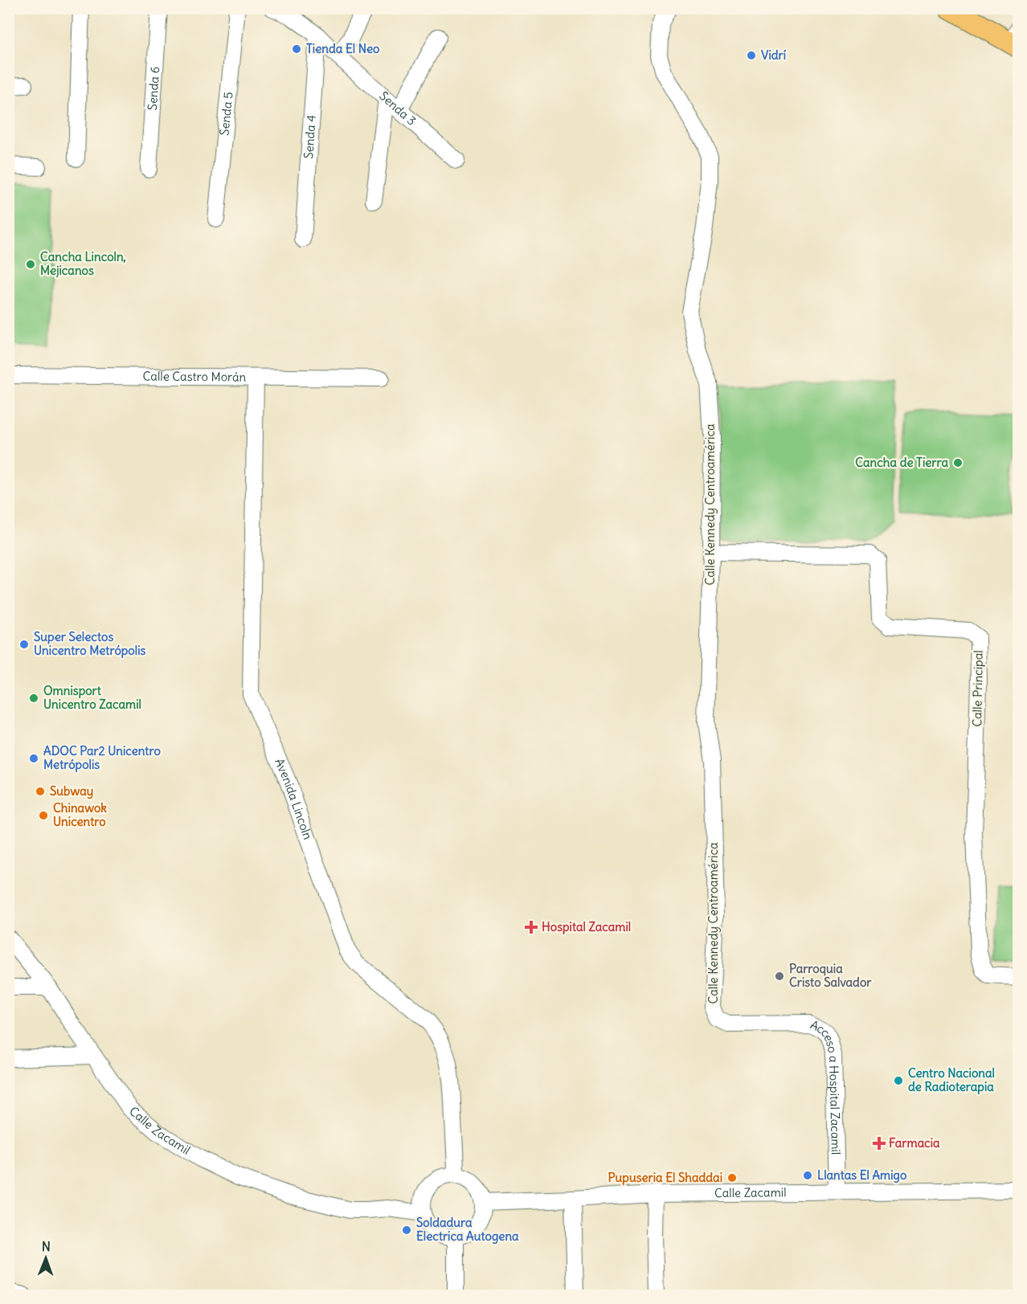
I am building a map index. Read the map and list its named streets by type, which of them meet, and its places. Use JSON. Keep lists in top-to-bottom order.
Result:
{
  "streets": {
    "street": [
      "Senda 6",
      "Senda 3",
      "Senda 5",
      "Senda 4",
      "Calle Castro Morán",
      "Calle Kennedy Centroamérica",
      "Calle Principal",
      "Avenida Lincoln",
      "Acceso a Hospital Zacamil",
      "Calle Zacamil"
    ]
  },
  "crossings": [
    ["Senda 3", "Senda 4"],
    ["Calle Castro Morán", "Avenida Lincoln"],
    ["Calle Kennedy Centroamérica", "Calle Principal"],
    ["Calle Kennedy Centroamérica", "Acceso a Hospital Zacamil"],
    ["Avenida Lincoln", "Calle Zacamil"],
    ["Acceso a Hospital Zacamil", "Calle Zacamil"]
  ],
  "places": {
    "other": [
      "Tienda El Neo",
      "Vidrí",
      "Cancha Lincoln, Mejicanos",
      "Cancha de Tierra",
      "Super Selectos Unicentro Metrópolis",
      "Omnisport Unicentro Zacamil",
      "ADOC Par2 Unicentro Metrópolis",
      "Subway",
      "Chinawok Unicentro",
      "Parroquia Cristo Salvador",
      "Centro Nacional de Radioterapia",
      "Llantas El Amigo",
      "Pupuseria El Shaddai",
      "Soldadura Electrica Autogena"
    ],
    "health": ["Hospital Zacamil", "Farmacia"]
  },
  "north": "top"
}
